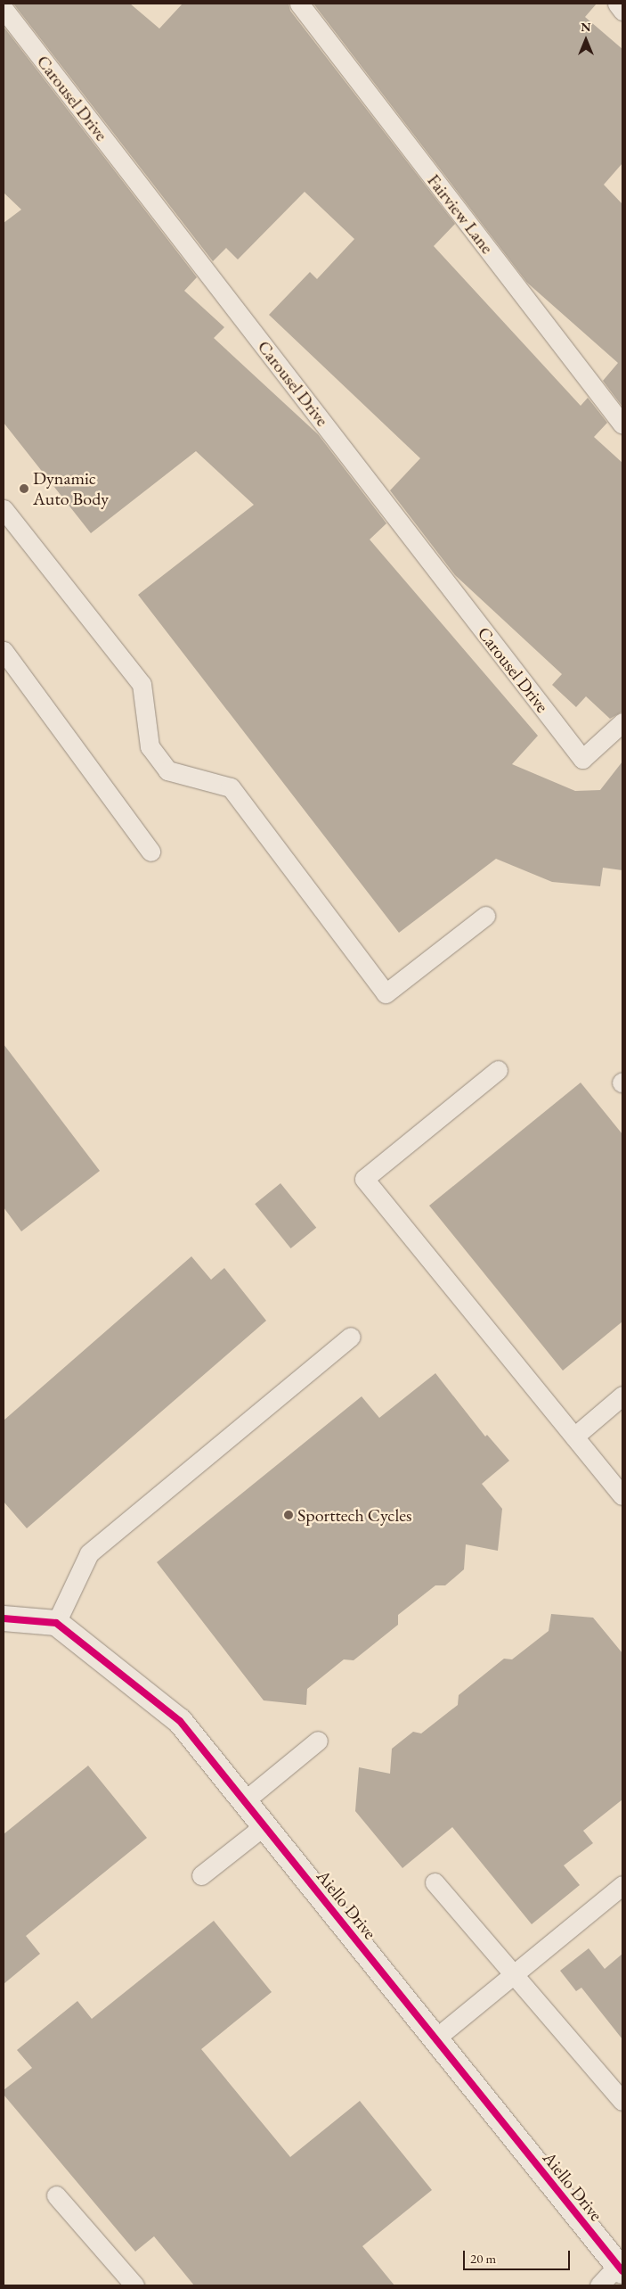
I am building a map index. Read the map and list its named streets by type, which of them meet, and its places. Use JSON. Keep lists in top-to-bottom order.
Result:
{
  "streets": {
    "street": ["Aiello Drive"],
    "lane": ["Carousel Drive", "Fairview Lane"]
  },
  "places": ["Dynamic Auto Body", "Sporttech Cycles"],
  "scale_bar": "20 m",
  "north": "top"
}
